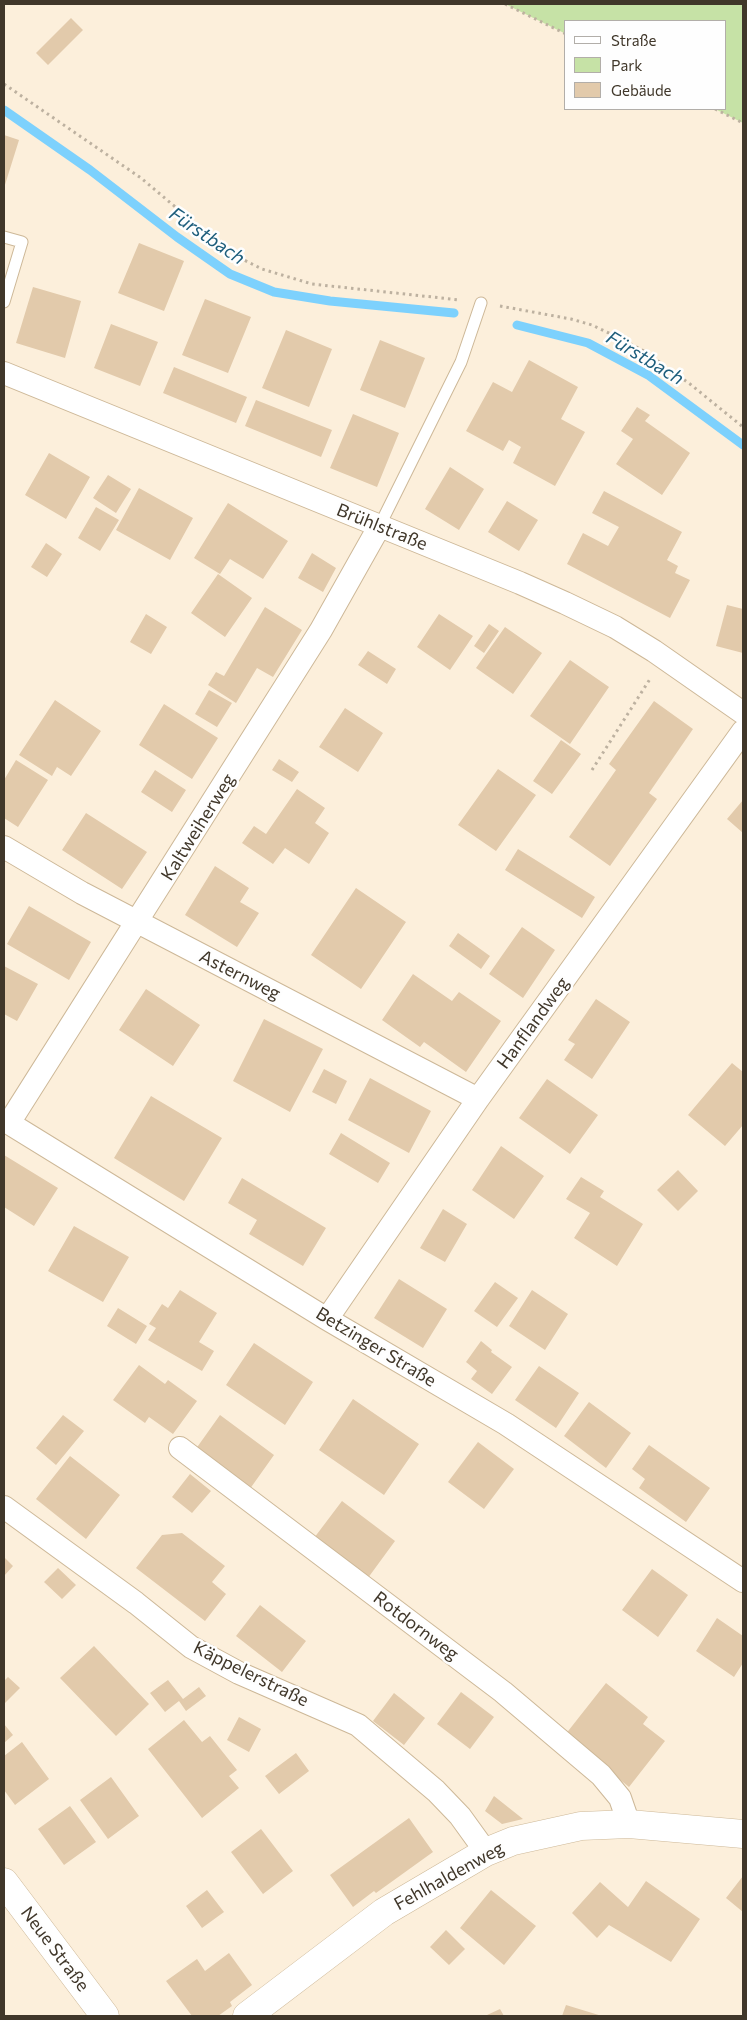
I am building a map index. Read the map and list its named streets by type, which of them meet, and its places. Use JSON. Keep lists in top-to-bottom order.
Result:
{
  "streets": {
    "street": [
      "Brühlstraße",
      "Kaltweiherweg",
      "Asternweg",
      "Hanflandweg",
      "Betzinger Straße",
      "Rotdornweg",
      "Käppelerstraße",
      "Fehlhaldenweg",
      "Neue Straße"
    ]
  },
  "crossings": [
    ["Brühlstraße", "Kaltweiherweg"],
    ["Kaltweiherweg", "Asternweg"],
    ["Kaltweiherweg", "Betzinger Straße"],
    ["Asternweg", "Hanflandweg"],
    ["Hanflandweg", "Betzinger Straße"],
    ["Rotdornweg", "Fehlhaldenweg"],
    ["Käppelerstraße", "Fehlhaldenweg"]
  ],
  "water": ["Fürstbach"],
  "legend": ["Straße", "Park", "Gebäude"]
}
